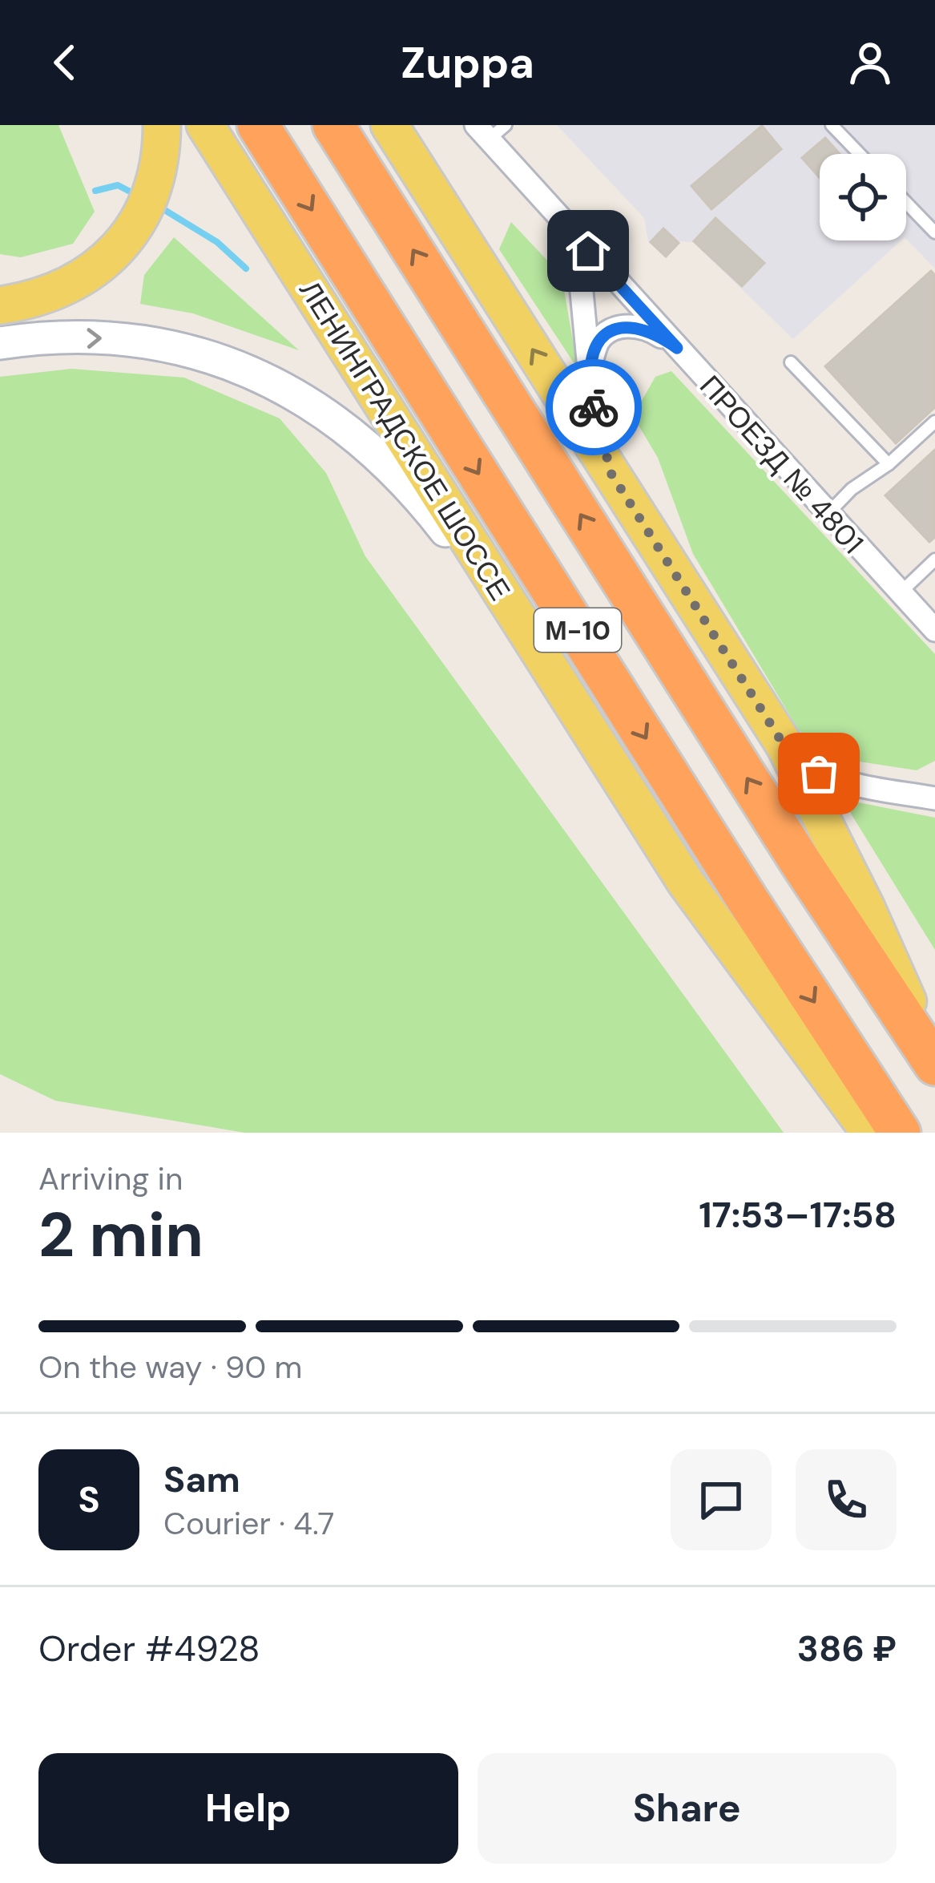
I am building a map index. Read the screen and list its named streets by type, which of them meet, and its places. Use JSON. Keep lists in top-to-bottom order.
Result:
{
  "streets": {
    "highway": ["ЛЕНИНГРАДСКОЕ ШОССЕ", "М-10"],
    "street": ["ПРОЕЗД № 4801"]
  },
  "page": {
    "header": "Zuppa",
    "heading": ["2 min", "Arriving in", "17:53–17:58"],
    "panel": [
      "Sam",
      "Courier · 4.7",
      "Order #4928",
      "386 ₽"
    ],
    "bar": "On the way · 90 m",
    "round": "S",
    "buttons": ["Help", "Share"]
  }
}
